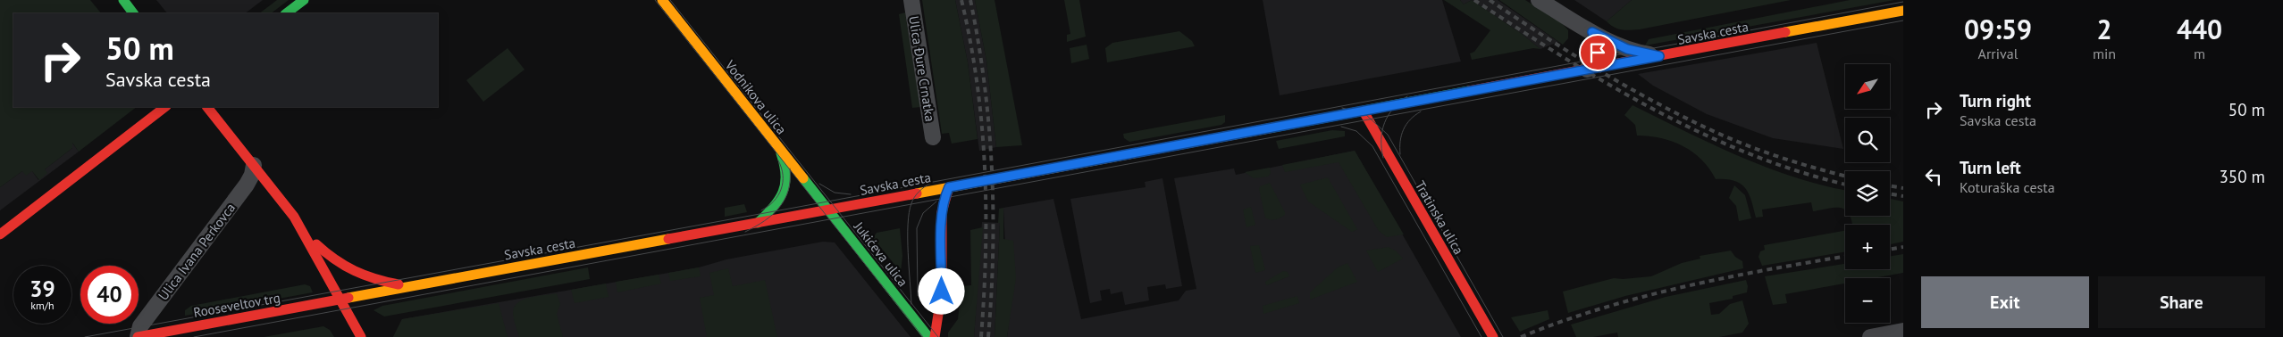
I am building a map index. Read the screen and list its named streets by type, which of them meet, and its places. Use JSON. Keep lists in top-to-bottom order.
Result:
{
  "streets": {
    "main road": [
      "Savska cesta",
      "Vodnikova ulica",
      "Tratinska ulica",
      "Jukićeva ulica",
      "Rooseveltov trg"
    ],
    "street": ["Ulica Đure Crnatka", "Ulica Ivana Perkovca"]
  },
  "crossings": [
    ["Savska cesta", "Vodnikova ulica"],
    ["Savska cesta", "Tratinska ulica"],
    ["Savska cesta", "Jukićeva ulica"],
    ["Savska cesta", "Rooseveltov trg"],
    ["Vodnikova ulica", "Jukićeva ulica"],
    ["Ulica Ivana Perkovca", "Rooseveltov trg"]
  ],
  "north": "bottom left",
  "page": {
    "eta": [
      "09:59",
      "Arrival",
      "2",
      "min",
      "440",
      "m"
    ],
    "turn": ["50 m", "Savska cesta"],
    "map_buttons": ["+", "−"],
    "list": [
      {
        "name": "Turn right",
        "note": "Savska cesta",
        "value": "50 m"
      },
      {
        "name": "Turn left",
        "note": "Koturaška cesta",
        "value": "350 m"
      }
    ],
    "speed": "39 km/h",
    "limit": "40",
    "buttons": ["Exit", "Share"]
  }
}
